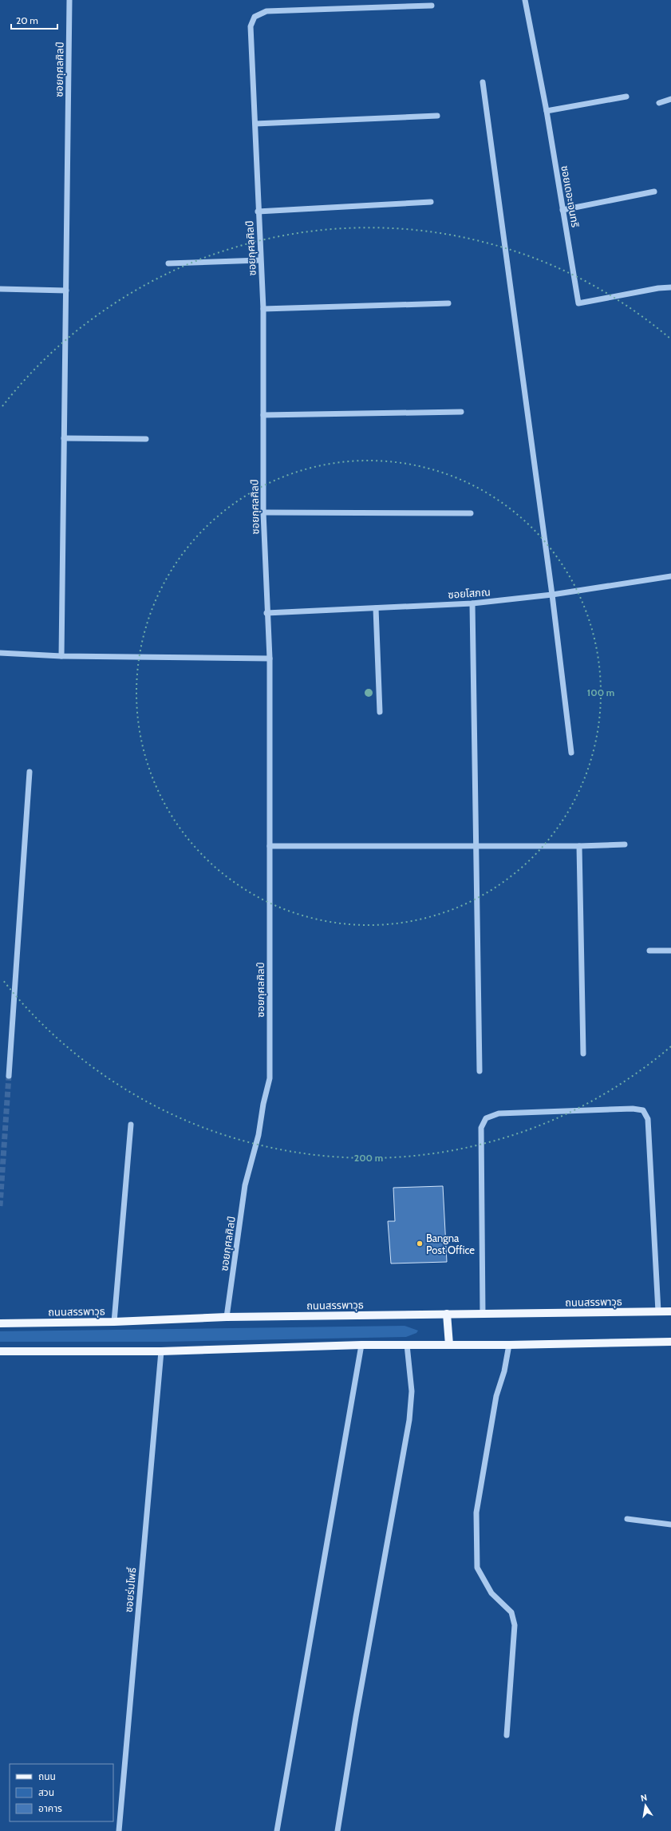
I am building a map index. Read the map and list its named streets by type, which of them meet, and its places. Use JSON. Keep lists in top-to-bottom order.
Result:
{
  "streets": {
    "main road": ["ถนนสรรพาวุธ"],
    "street": [
      "ซอยกุศลศิลป์",
      "ซอยเดอะเจนทริ",
      "ซอยโสภณ",
      "ซอยร่มโพธิ์"
    ]
  },
  "crossings": [
    ["ซอยกุศลศิลป์", "ซอยโสภณ"],
    ["ซอยกุศลศิลป์", "ถนนสรรพาวุธ"]
  ],
  "places": ["Bangna Post Office"],
  "legend": ["ถนน", "สวน", "อาคาร"],
  "scale_bar": "20 m",
  "north": "top",
  "rings": ["100 m", "200 m"]
}
